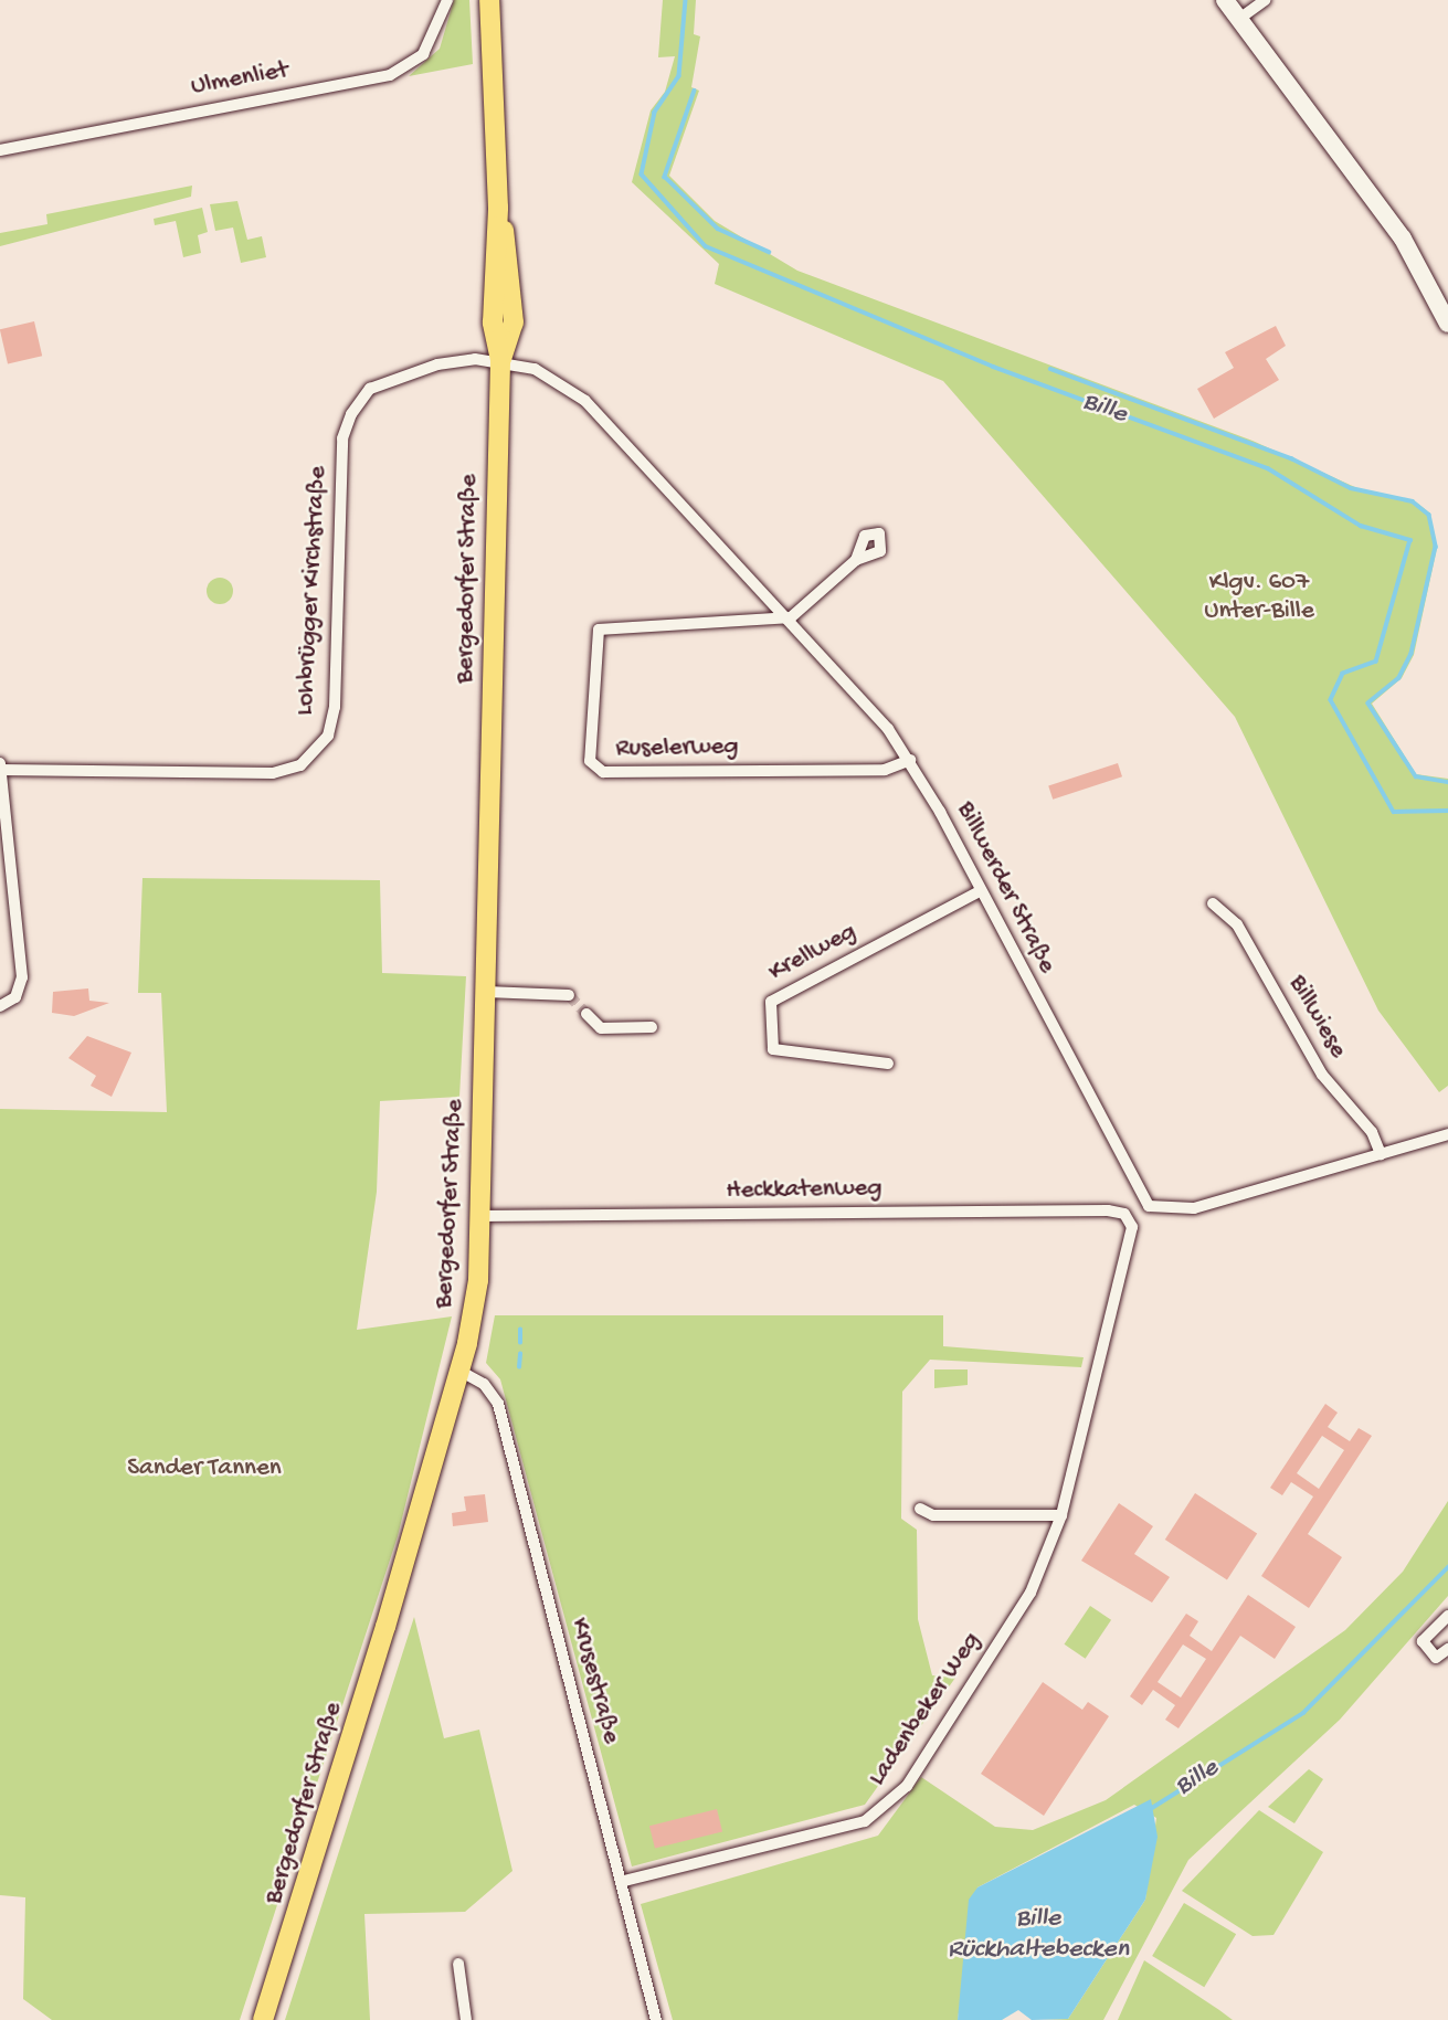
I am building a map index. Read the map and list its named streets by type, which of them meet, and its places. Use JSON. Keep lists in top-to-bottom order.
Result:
{
  "streets": {
    "main road": ["Bergedorfer Straße"],
    "street": [
      "Ulmenliet",
      "Lohbrügger Kirchstraße",
      "Ruselerweg",
      "Billwerder Straße",
      "Krellweg",
      "Billwiese",
      "Heckkatenweg",
      "Krusestraße",
      "Ladenbeker Weg"
    ]
  },
  "crossings": [
    ["Bergedorfer Straße", "Lohbrügger Kirchstraße"],
    ["Bergedorfer Straße", "Billwerder Straße"],
    ["Bergedorfer Straße", "Heckkatenweg"],
    ["Bergedorfer Straße", "Krusestraße"],
    ["Lohbrügger Kirchstraße", "Billwerder Straße"],
    ["Ruselerweg", "Billwerder Straße"],
    ["Billwerder Straße", "Krellweg"],
    ["Billwerder Straße", "Billwiese"],
    ["Heckkatenweg", "Ladenbeker Weg"],
    ["Krusestraße", "Ladenbeker Weg"]
  ],
  "water": ["Bille", "Bille Rückhaltebecken"],
  "parks": ["Klgv. 607 Unter-Bille", "Sander Tannen"]
}
